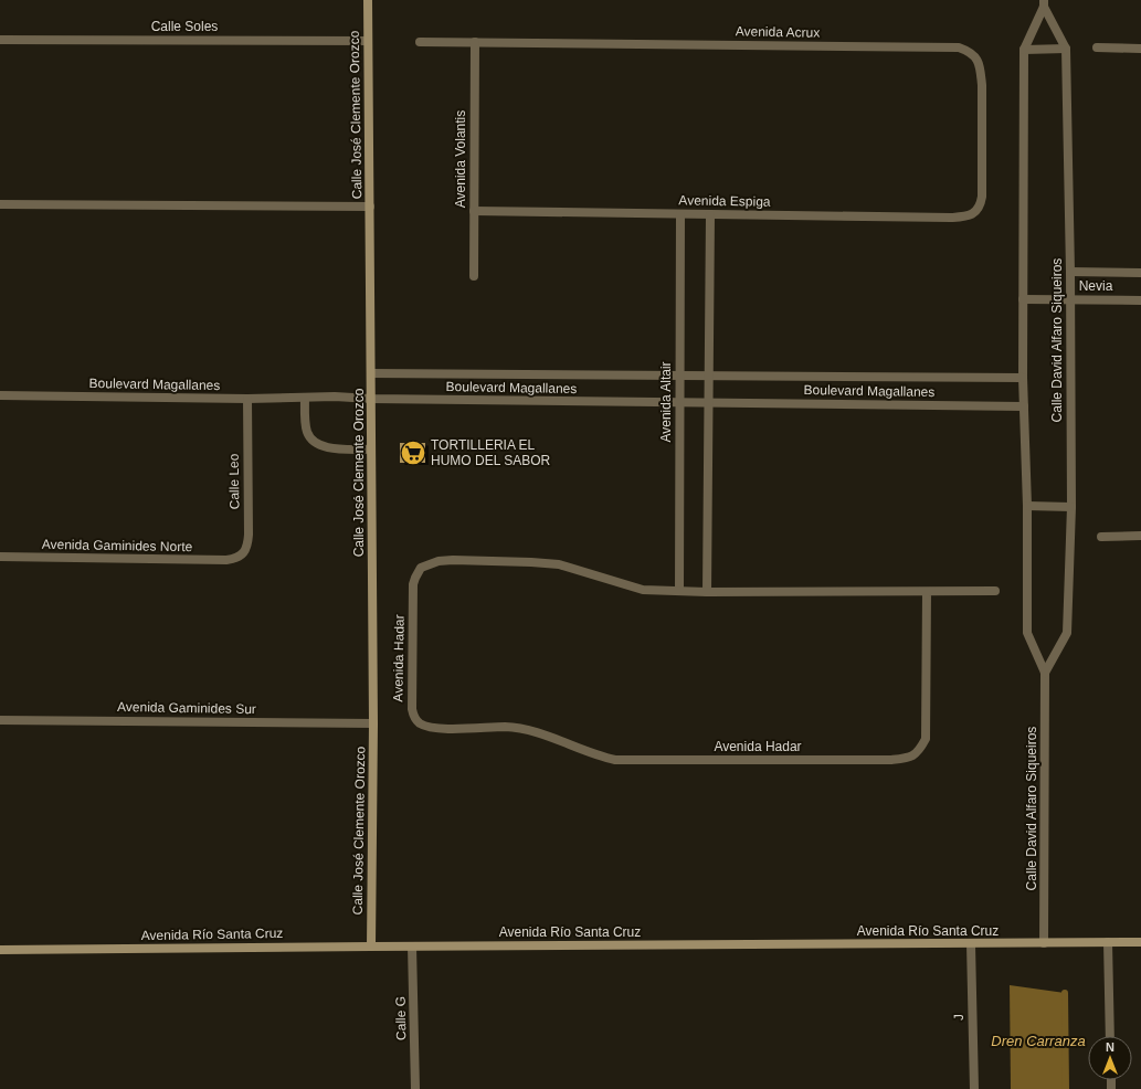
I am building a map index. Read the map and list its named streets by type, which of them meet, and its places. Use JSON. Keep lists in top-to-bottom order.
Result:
{
  "streets": {
    "main road": ["Calle José Clemente Orozco", "Avenida Río Santa Cruz"],
    "street": [
      "Calle Soles",
      "Avenida Acrux",
      "Avenida Volantis",
      "Avenida Espiga",
      "Nevia",
      "Calle David Alfaro Siqueiros",
      "Boulevard Magallanes",
      "Avenida Altair",
      "Calle Leo",
      "Avenida Gaminides Norte",
      "Avenida Hadar",
      "Avenida Gaminides Sur",
      "J",
      "Calle G"
    ]
  },
  "crossings": [
    ["Calle Soles", "Calle José Clemente Orozco"],
    ["Avenida Acrux", "Avenida Volantis"],
    ["Avenida Acrux", "Avenida Espiga"],
    ["Calle José Clemente Orozco", "Boulevard Magallanes"],
    ["Calle José Clemente Orozco", "Avenida Gaminides Sur"],
    ["Calle José Clemente Orozco", "Avenida Río Santa Cruz"],
    ["Avenida Volantis", "Avenida Espiga"],
    ["Avenida Espiga", "Avenida Altair"],
    ["Nevia", "Calle David Alfaro Siqueiros"],
    ["Calle David Alfaro Siqueiros", "Boulevard Magallanes"],
    ["Calle David Alfaro Siqueiros", "Avenida Río Santa Cruz"],
    ["Boulevard Magallanes", "Avenida Altair"],
    ["Boulevard Magallanes", "Calle Leo"],
    ["Avenida Altair", "Avenida Hadar"],
    ["Calle Leo", "Avenida Gaminides Norte"],
    ["Avenida Río Santa Cruz", "J"],
    ["Avenida Río Santa Cruz", "Calle G"]
  ],
  "water": ["Dren Carranza"],
  "places": {
    "supermarket": ["TORTILLERIA EL HUMO DEL SABOR"]
  },
  "north": "top"
}
